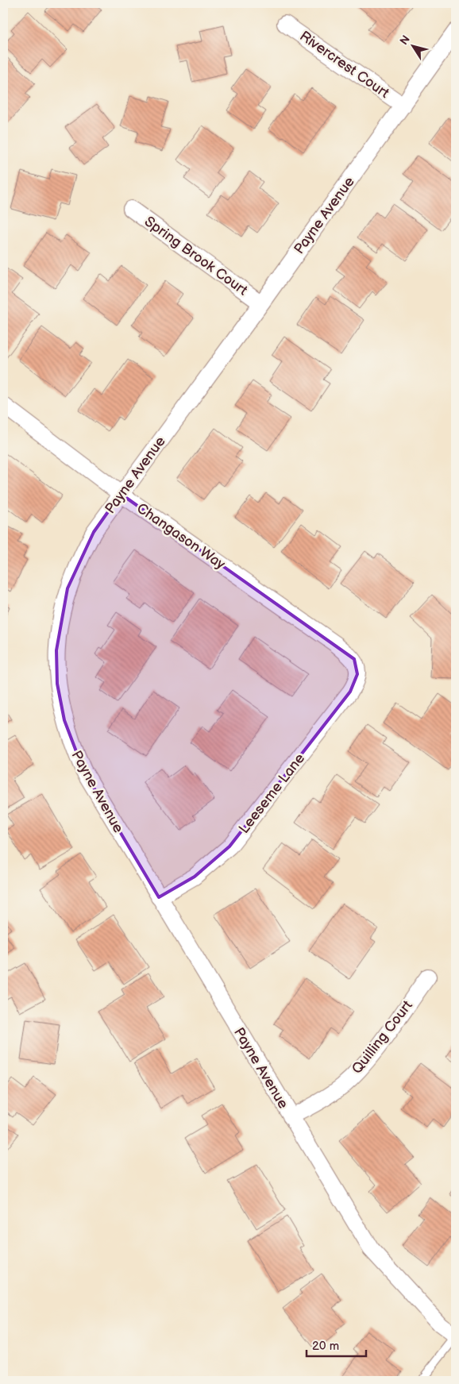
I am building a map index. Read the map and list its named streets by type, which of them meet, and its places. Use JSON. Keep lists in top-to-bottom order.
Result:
{
  "streets": {
    "street": [
      "Rivercrest Court",
      "Payne Avenue",
      "Spring Brook Court",
      "Changason Way",
      "Leeseme Lane",
      "Quilling Court"
    ]
  },
  "crossings": [
    ["Rivercrest Court", "Payne Avenue"],
    ["Payne Avenue", "Spring Brook Court"],
    ["Payne Avenue", "Changason Way"],
    ["Payne Avenue", "Leeseme Lane"],
    ["Payne Avenue", "Quilling Court"],
    ["Changason Way", "Leeseme Lane"]
  ],
  "scale_bar": "20 m",
  "north": "top left"
}
